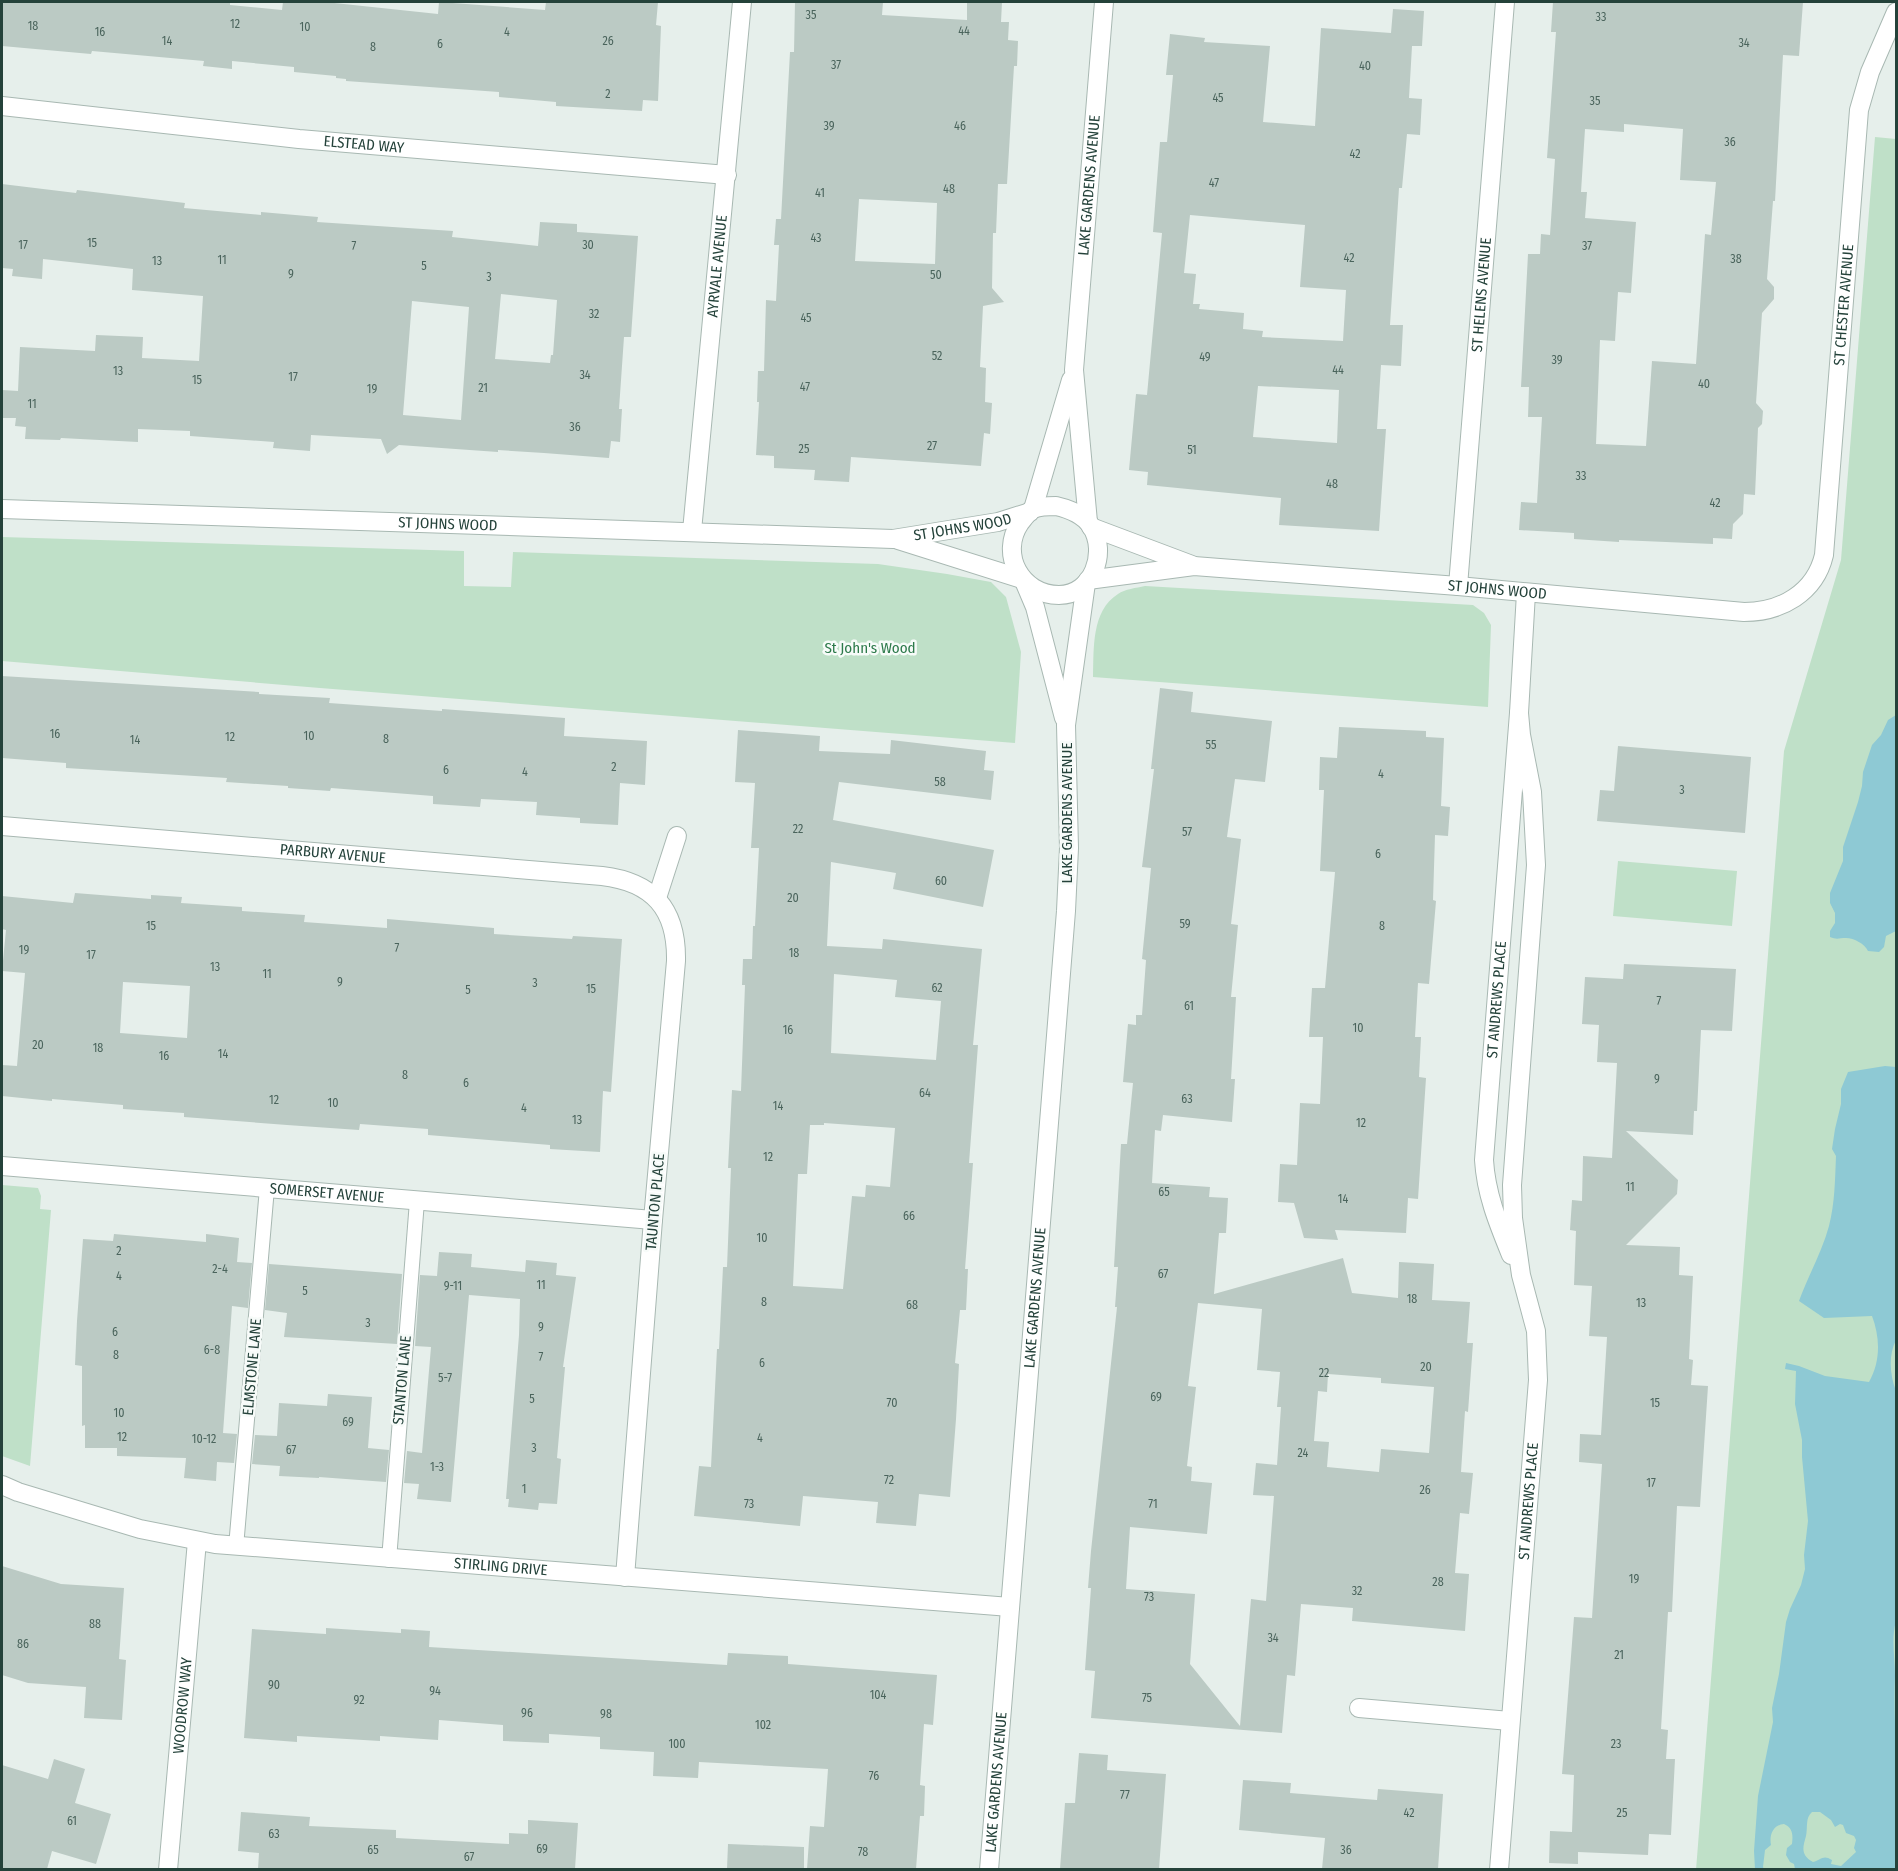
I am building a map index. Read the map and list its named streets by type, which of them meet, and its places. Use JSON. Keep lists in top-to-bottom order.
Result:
{
  "streets": {
    "street": [
      "ELSTEAD WAY",
      "LAKE GARDENS AVENUE",
      "AYRVALE AVENUE",
      "ST HELENS AVENUE",
      "ST CHESTER AVENUE",
      "ST JOHNS WOOD",
      "PARBURY AVENUE",
      "ST ANDREWS PLACE",
      "SOMERSET AVENUE",
      "TAUNTON PLACE",
      "STIRLING DRIVE",
      "WOODROW WAY"
    ],
    "lane": ["ELMSTONE LANE", "STANTON LANE"]
  },
  "crossings": [
    ["ELSTEAD WAY", "AYRVALE AVENUE"],
    ["LAKE GARDENS AVENUE", "ST JOHNS WOOD"],
    ["LAKE GARDENS AVENUE", "STIRLING DRIVE"],
    ["AYRVALE AVENUE", "ST JOHNS WOOD"],
    ["ST HELENS AVENUE", "ST JOHNS WOOD"],
    ["ST CHESTER AVENUE", "ST JOHNS WOOD"],
    ["ST JOHNS WOOD", "ST ANDREWS PLACE"],
    ["PARBURY AVENUE", "TAUNTON PLACE"],
    ["SOMERSET AVENUE", "TAUNTON PLACE"],
    ["SOMERSET AVENUE", "ELMSTONE LANE"],
    ["SOMERSET AVENUE", "STANTON LANE"],
    ["TAUNTON PLACE", "STIRLING DRIVE"],
    ["ELMSTONE LANE", "STIRLING DRIVE"],
    ["STANTON LANE", "STIRLING DRIVE"],
    ["STIRLING DRIVE", "WOODROW WAY"]
  ],
  "parks": ["St John's Wood"],
  "house_numbers": [
    "35",
    "33",
    "12",
    "18",
    "10",
    "44",
    "16",
    "4",
    "14",
    "26",
    "34",
    "6",
    "8",
    "37",
    "40",
    "2",
    "45",
    "35",
    "39",
    "46",
    "36",
    "42",
    "47",
    "48",
    "41",
    "43",
    "15",
    "17",
    "30",
    "7",
    "37",
    "42",
    "38",
    "11",
    "13",
    "5",
    "9",
    "50",
    "3",
    "32",
    "45",
    "52",
    "49",
    "39",
    "44",
    "13",
    "34",
    "17",
    "15",
    "40",
    "47",
    "21",
    "19",
    "11",
    "36",
    "27",
    "25",
    "51",
    "33",
    "48",
    "42",
    "16",
    "10",
    "12",
    "8",
    "14",
    "55",
    "2",
    "6",
    "4",
    "4",
    "58",
    "3",
    "22",
    "57",
    "6",
    "60",
    "20",
    "59",
    "15",
    "8",
    "7",
    "19",
    "18",
    "17",
    "13",
    "11",
    "9",
    "3",
    "62",
    "15",
    "5",
    "7",
    "61",
    "10",
    "16",
    "20",
    "18",
    "14",
    "16",
    "8",
    "9",
    "6",
    "64",
    "63",
    "12",
    "10",
    "14",
    "4",
    "13",
    "12",
    "12",
    "11",
    "65",
    "14",
    "66",
    "10",
    "2",
    "2-4",
    "67",
    "4",
    "11",
    "9-11",
    "5",
    "18",
    "8",
    "13",
    "68",
    "3",
    "9",
    "6",
    "6-8",
    "8",
    "7",
    "6",
    "20",
    "22",
    "5-7",
    "69",
    "5",
    "70",
    "15",
    "10",
    "69",
    "12",
    "4",
    "10-12",
    "3",
    "67",
    "24",
    "1-3",
    "72",
    "17",
    "1",
    "26",
    "73",
    "71",
    "19",
    "28",
    "32",
    "73",
    "88",
    "34",
    "86",
    "21",
    "90",
    "94",
    "104",
    "75",
    "92",
    "96",
    "98",
    "102",
    "100",
    "23",
    "76",
    "77",
    "42",
    "25",
    "61",
    "63",
    "69",
    "65",
    "36",
    "78",
    "67"
  ]
}
